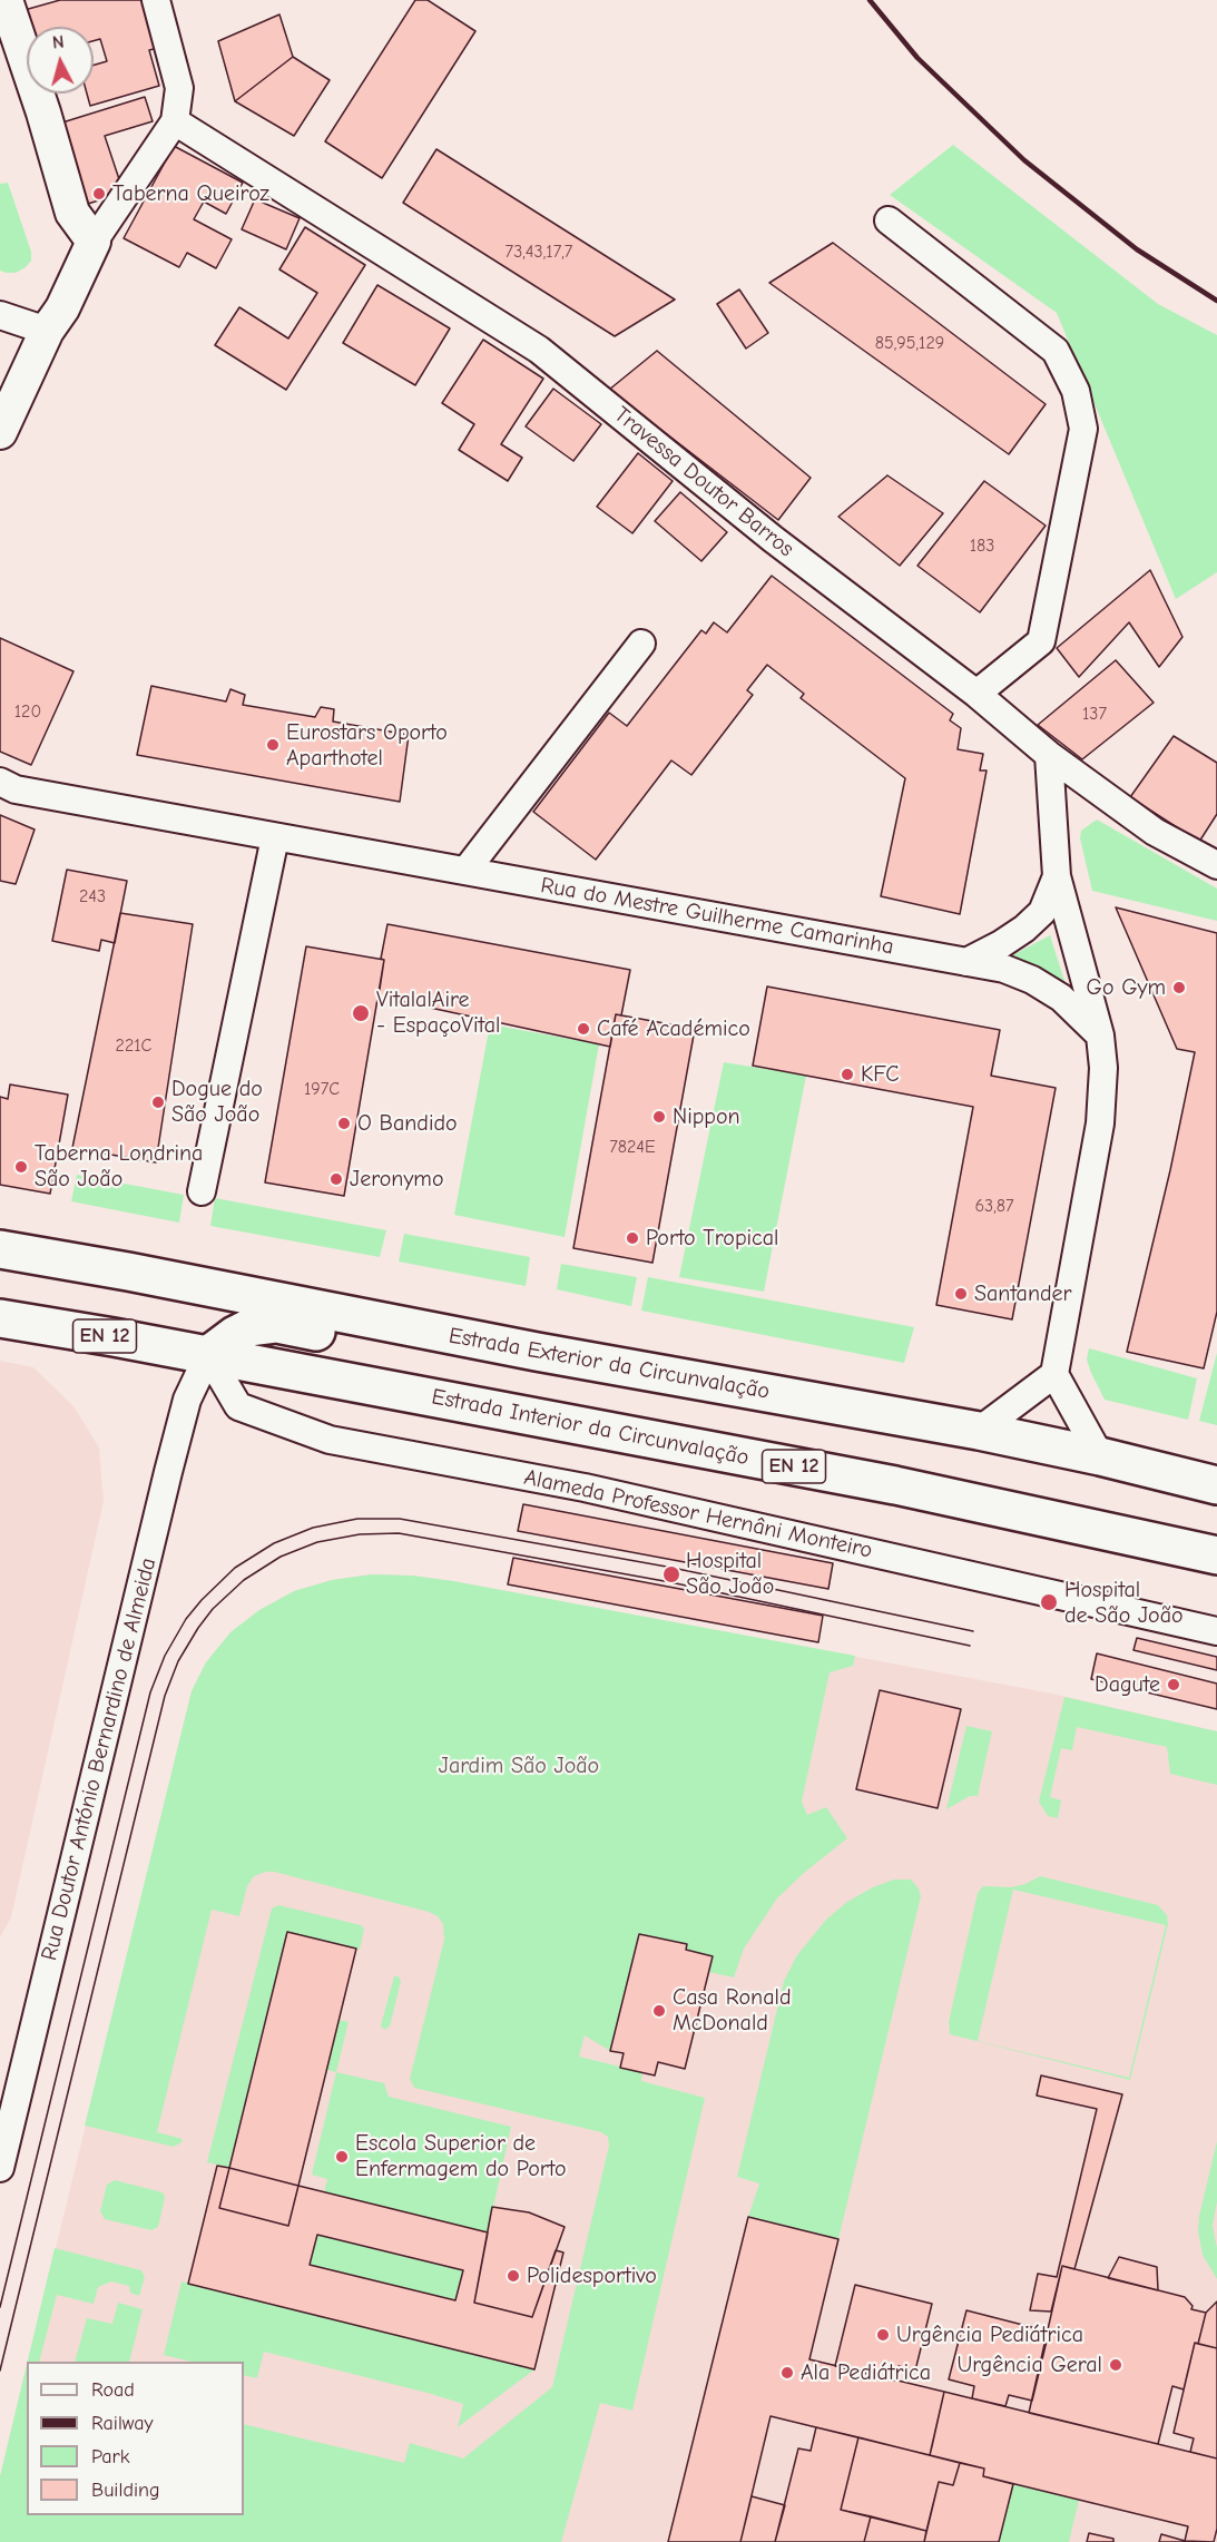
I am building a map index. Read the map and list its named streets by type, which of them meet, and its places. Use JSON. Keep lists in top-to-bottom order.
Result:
{
  "streets": {
    "main road": ["EN 12", "Estrada Exterior da Circunvalação", "Estrada Interior da Circunvalação"],
    "street": [
      "Travessa Doutor Barros",
      "Rua do Mestre Guilherme Camarinha",
      "Alameda Professor Hernâni Monteiro",
      "Rua Doutor António Bernardino de Almeida"
    ]
  },
  "crossings": [
    ["Estrada Interior da Circunvalação", "Alameda Professor Hernâni Monteiro"],
    ["Estrada Interior da Circunvalação", "Rua Doutor António Bernardino de Almeida"],
    ["Alameda Professor Hernâni Monteiro", "Rua Doutor António Bernardino de Almeida"]
  ],
  "parks": ["Jardim São João"],
  "places": [
    "Taberna Queiroz",
    "Eurostars Oporto Aparthotel",
    "Go Gym",
    "VitalalAire - EspaçoVital",
    "Café Académico",
    "KFC",
    "Dogue do São João",
    "Nippon",
    "O Bandido",
    "Taberna Londrina São João",
    "Jeronymo",
    "Porto Tropical",
    "Santander",
    "Hospital São João",
    "Hospital de São João",
    "Dagute",
    "Casa Ronald McDonald",
    "Escola Superior de Enfermagem do Porto",
    "Polidesportivo",
    "Urgência Pediátrica",
    "Urgência Geral",
    "Ala Pediátrica"
  ],
  "house_numbers": [
    "73,43,17,7",
    "85,95,129",
    "183",
    "120",
    "137",
    "243",
    "221C",
    "197C",
    "7824E",
    "63,87"
  ],
  "legend": [
    "Road",
    "Railway",
    "Park",
    "Building"
  ],
  "north": "top"
}
